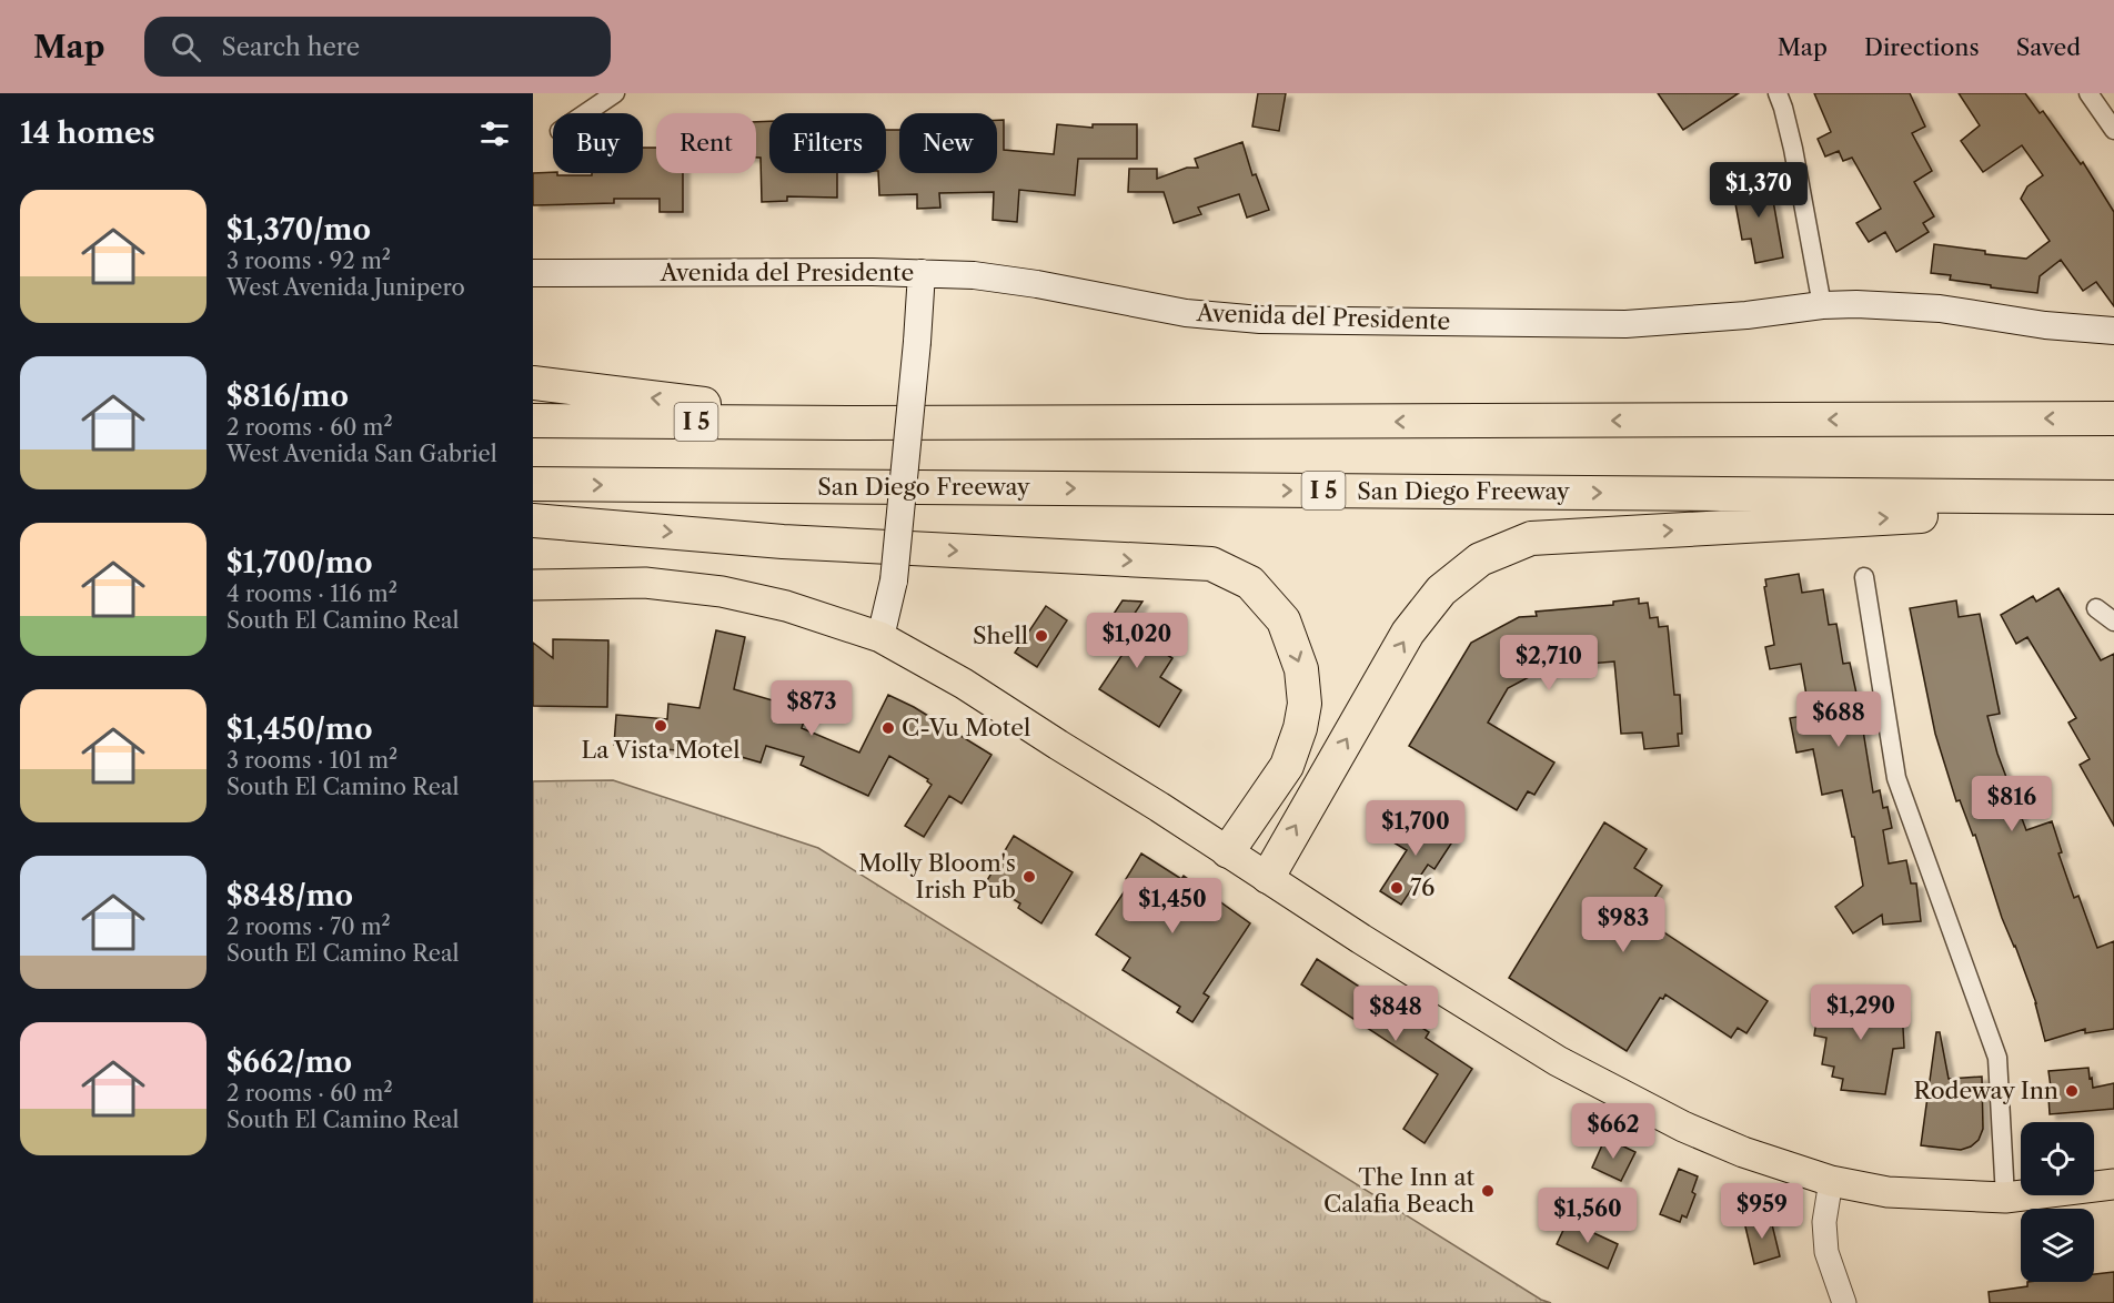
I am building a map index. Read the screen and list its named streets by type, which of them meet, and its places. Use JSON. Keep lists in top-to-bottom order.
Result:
{
  "streets": {
    "highway": ["I 5", "San Diego Freeway"],
    "main road": ["Avenida del Presidente"]
  },
  "places": [
    "Shell",
    "La Vista Motel",
    "C-Vu Motel",
    "Molly Bloom's Irish Pub",
    "76",
    "Rodeway Inn",
    "The Inn at Calafia Beach"
  ],
  "page": {
    "header": "Map",
    "search": "Search here",
    "nav": ["Map", "Directions", "Saved"],
    "heading": "14 homes",
    "chip": [
      "Buy",
      "Rent",
      "Filters",
      "New"
    ],
    "price": [
      "$1,370",
      "$1,020",
      "$2,710",
      "$873",
      "$688",
      "$816",
      "$1,700",
      "$1,450",
      "$983",
      "$1,290",
      "$848",
      "$662",
      "$959",
      "$1,560"
    ],
    "list": [
      {
        "name": "$1,370/mo",
        "note": "3 rooms · 92 m² · West Avenida Junipero"
      },
      {
        "name": "$816/mo",
        "note": "2 rooms · 60 m² · West Avenida San Gabriel"
      },
      {
        "name": "$1,700/mo",
        "note": "4 rooms · 116 m² · South El Camino Real"
      },
      {
        "name": "$1,450/mo",
        "note": "3 rooms · 101 m² · South El Camino Real"
      },
      {
        "name": "$848/mo",
        "note": "2 rooms · 70 m² · South El Camino Real"
      },
      {
        "name": "$662/mo",
        "note": "2 rooms · 60 m² · South El Camino Real"
      }
    ]
  }
}
